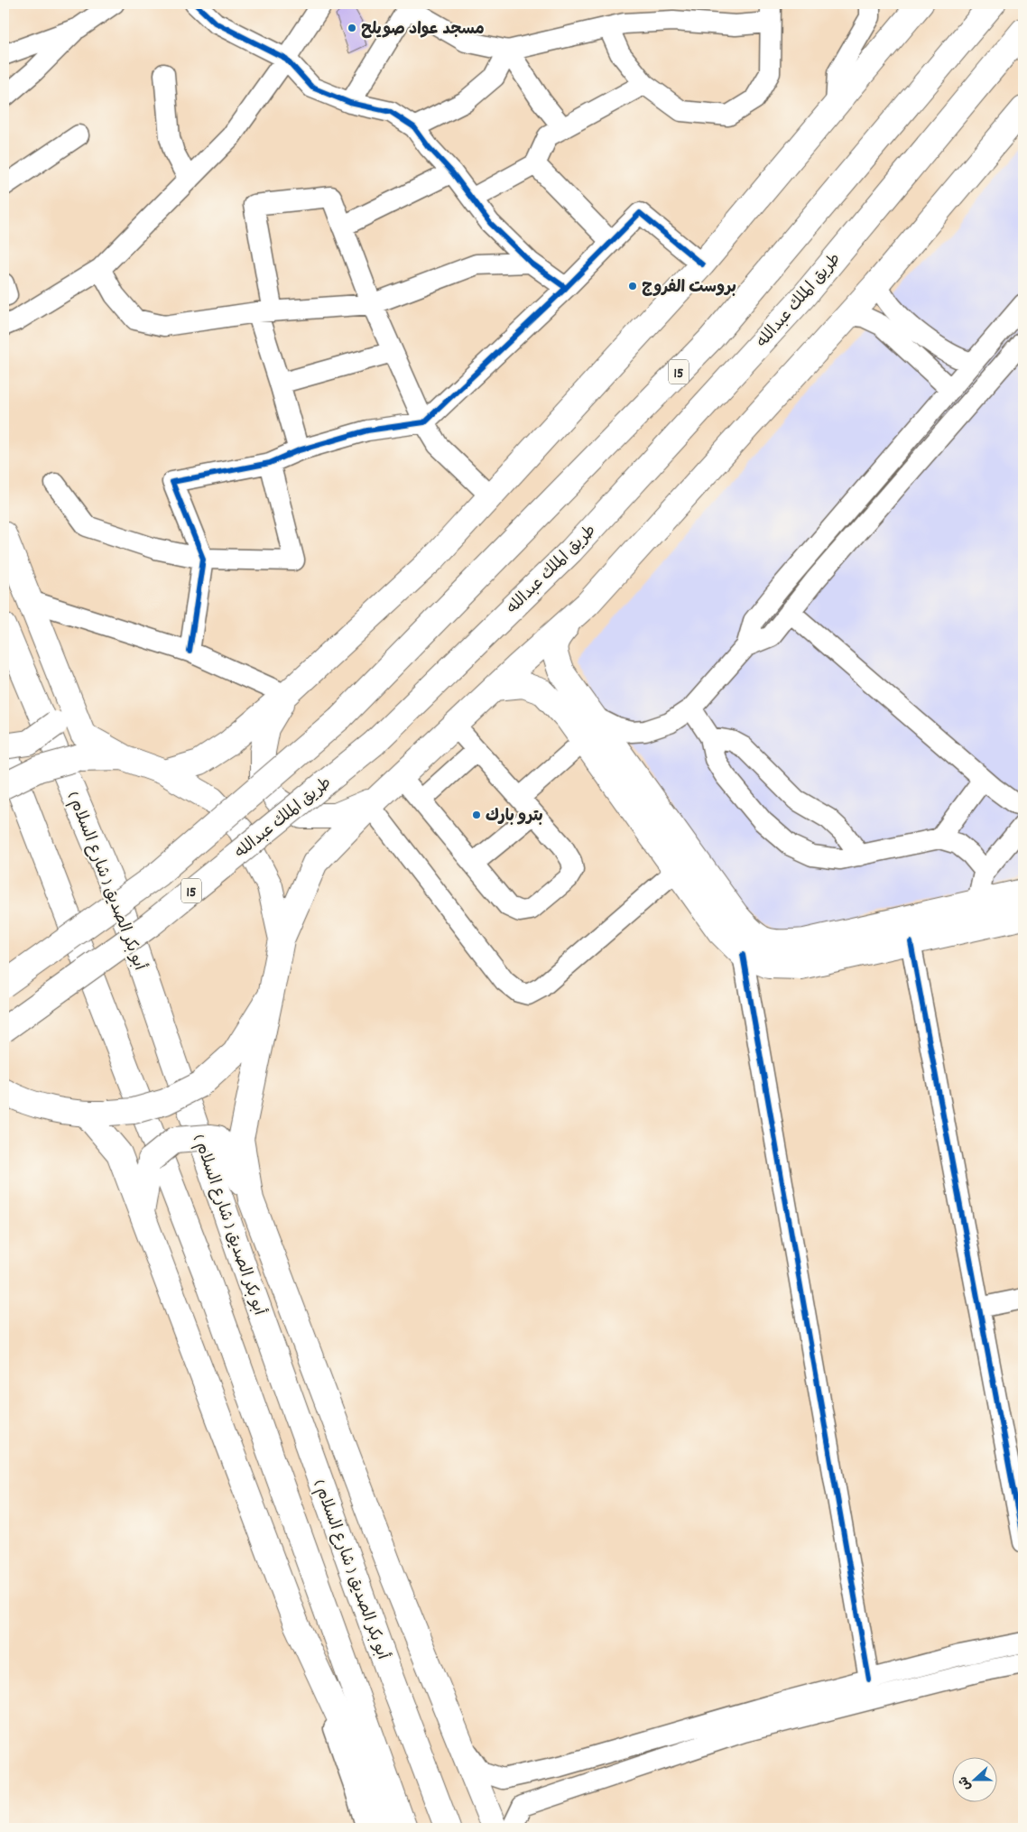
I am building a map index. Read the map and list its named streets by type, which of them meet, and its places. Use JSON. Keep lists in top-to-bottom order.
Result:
{
  "streets": {
    "main road": ["طريق الملك عبدالله", "15", "( شارع السلام ) أبو بكر الصديق"]
  },
  "places": ["مسجد عواد صويلح", "بروست الفروج", "بترو بارك"],
  "north": "left"
}
